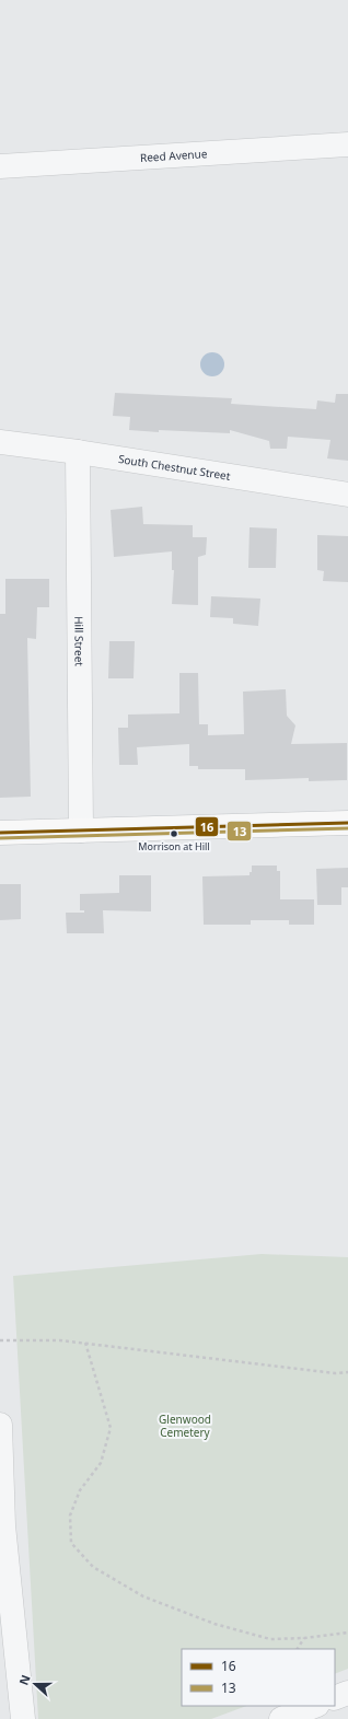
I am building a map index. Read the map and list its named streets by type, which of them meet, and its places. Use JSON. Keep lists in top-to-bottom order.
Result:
{
  "streets": {
    "street": ["Reed Avenue", "South Chestnut Street", "Hill Street"]
  },
  "crossings": [
    ["South Chestnut Street", "Hill Street"]
  ],
  "parks": ["Glenwood Cemetery"],
  "places": ["Morrison at Hill"],
  "lines": ["transit line 16", "transit line 13"],
  "legend": ["16", "13"],
  "north": "left"
}
